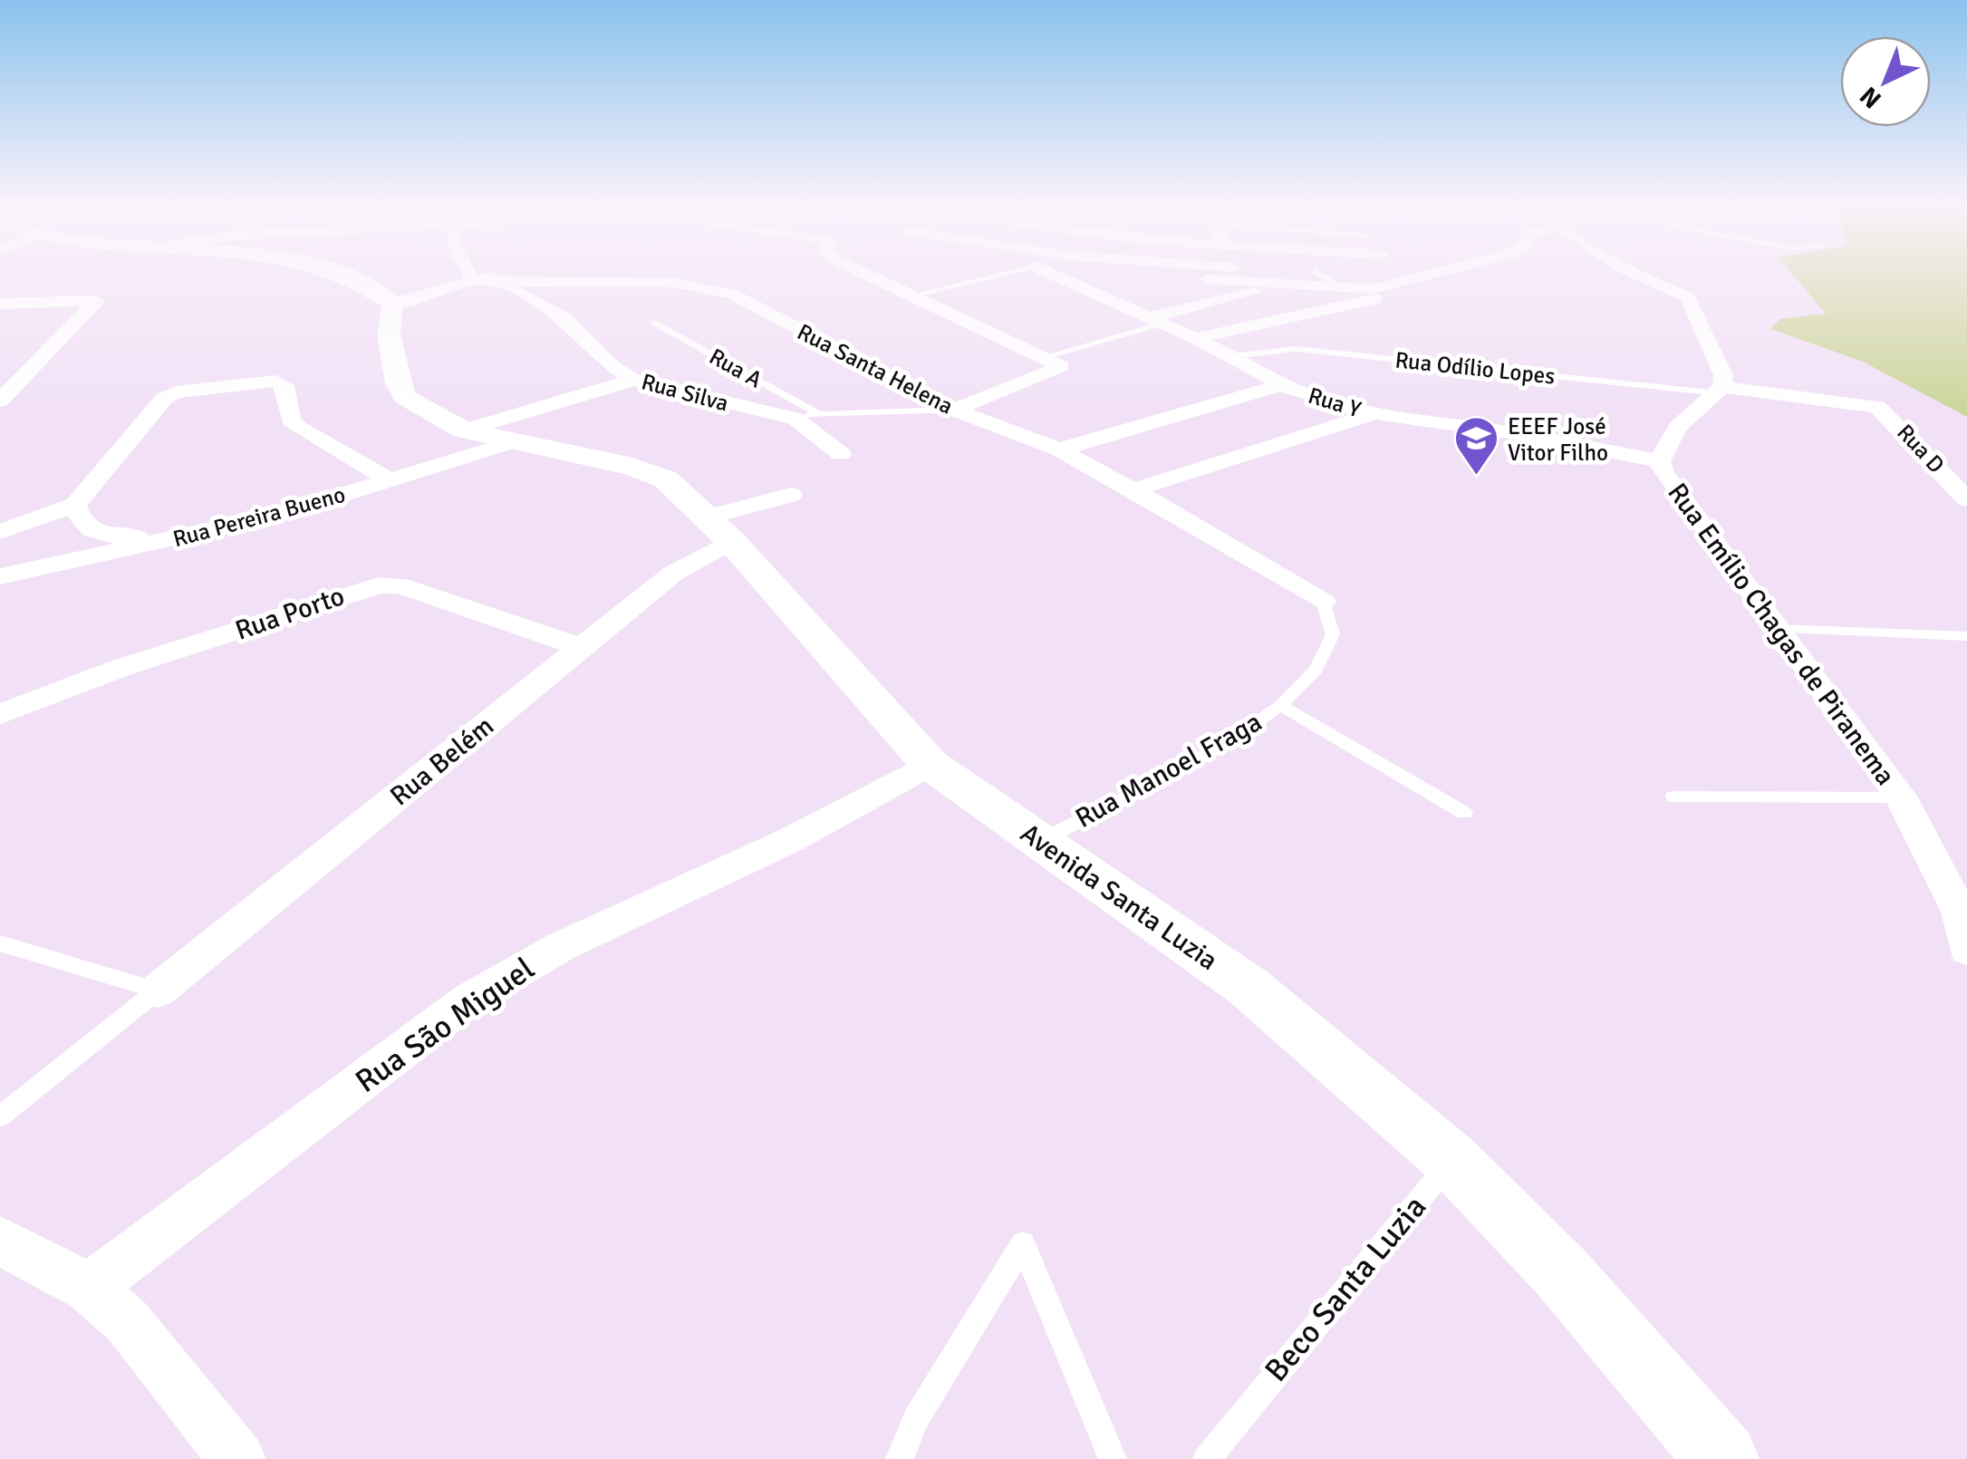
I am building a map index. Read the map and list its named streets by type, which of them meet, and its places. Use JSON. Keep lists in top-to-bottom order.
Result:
{
  "streets": {
    "street": [
      "Rua Odílio Lopes",
      "Rua Santa Helena",
      "Rua Silva",
      "Rua Y",
      "Rua D",
      "Rua Pereira Bueno",
      "Rua Porto",
      "Rua Emílio Chagas de Piranema",
      "Rua Belém",
      "Avenida Santa Luzia",
      "Rua São Miguel"
    ],
    "lane": ["Rua A", "Rua Manoel Fraga", "Beco Santa Luzia"]
  },
  "crossings": [
    ["Rua A", "Rua Silva"],
    ["Rua Odílio Lopes", "Rua Y"],
    ["Rua Odílio Lopes", "Rua D"],
    ["Rua Odílio Lopes", "Rua Emílio Chagas de Piranema"],
    ["Rua Santa Helena", "Rua Silva"],
    ["Rua Santa Helena", "Rua Manoel Fraga"],
    ["Rua Santa Helena", "Avenida Santa Luzia"],
    ["Rua Y", "Rua Emílio Chagas de Piranema"],
    ["Rua Pereira Bueno", "Avenida Santa Luzia"],
    ["Rua Porto", "Rua Belém"],
    ["Rua Belém", "Avenida Santa Luzia"],
    ["Rua Manoel Fraga", "Avenida Santa Luzia"],
    ["Avenida Santa Luzia", "Rua São Miguel"],
    ["Avenida Santa Luzia", "Beco Santa Luzia"]
  ],
  "places": {
    "school or university": ["EEEF José Vitor Filho"]
  },
  "north": "bottom left"
}
